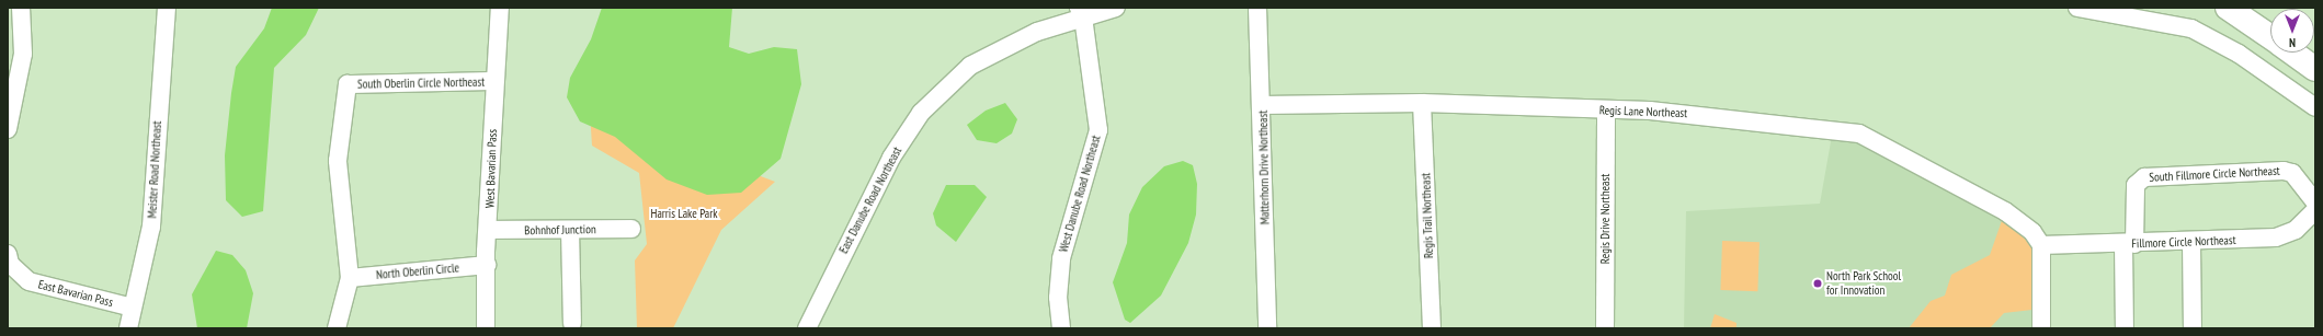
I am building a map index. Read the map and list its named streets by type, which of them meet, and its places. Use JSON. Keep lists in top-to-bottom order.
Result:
{
  "streets": {
    "street": [
      "South Oberlin Circle Northeast",
      "Regis Lane Northeast",
      "Matterhorn Drive Northeast",
      "West Bavarian Pass",
      "Meister Road Northeast",
      "South Fillmore Circle Northeast",
      "West Danube Road Northeast",
      "East Danube Road Northeast",
      "Regis Trail Northeast",
      "Regis Drive Northeast",
      "Bohnhof Junction",
      "Fillmore Circle Northeast",
      "North Oberlin Circle",
      "East Bavarian Pass"
    ]
  },
  "crossings": [
    ["South Oberlin Circle Northeast", "West Bavarian Pass"],
    ["South Oberlin Circle Northeast", "North Oberlin Circle"],
    ["Regis Lane Northeast", "Matterhorn Drive Northeast"],
    ["Regis Lane Northeast", "Regis Trail Northeast"],
    ["Regis Lane Northeast", "Regis Drive Northeast"],
    ["Regis Lane Northeast", "Fillmore Circle Northeast"],
    ["West Bavarian Pass", "Bohnhof Junction"],
    ["West Bavarian Pass", "North Oberlin Circle"],
    ["Meister Road Northeast", "East Bavarian Pass"],
    ["South Fillmore Circle Northeast", "Fillmore Circle Northeast"],
    ["West Danube Road Northeast", "East Danube Road Northeast"]
  ],
  "parks": ["Harris Lake Park"],
  "places": ["North Park School for Innovation"],
  "north": "bottom"
}
